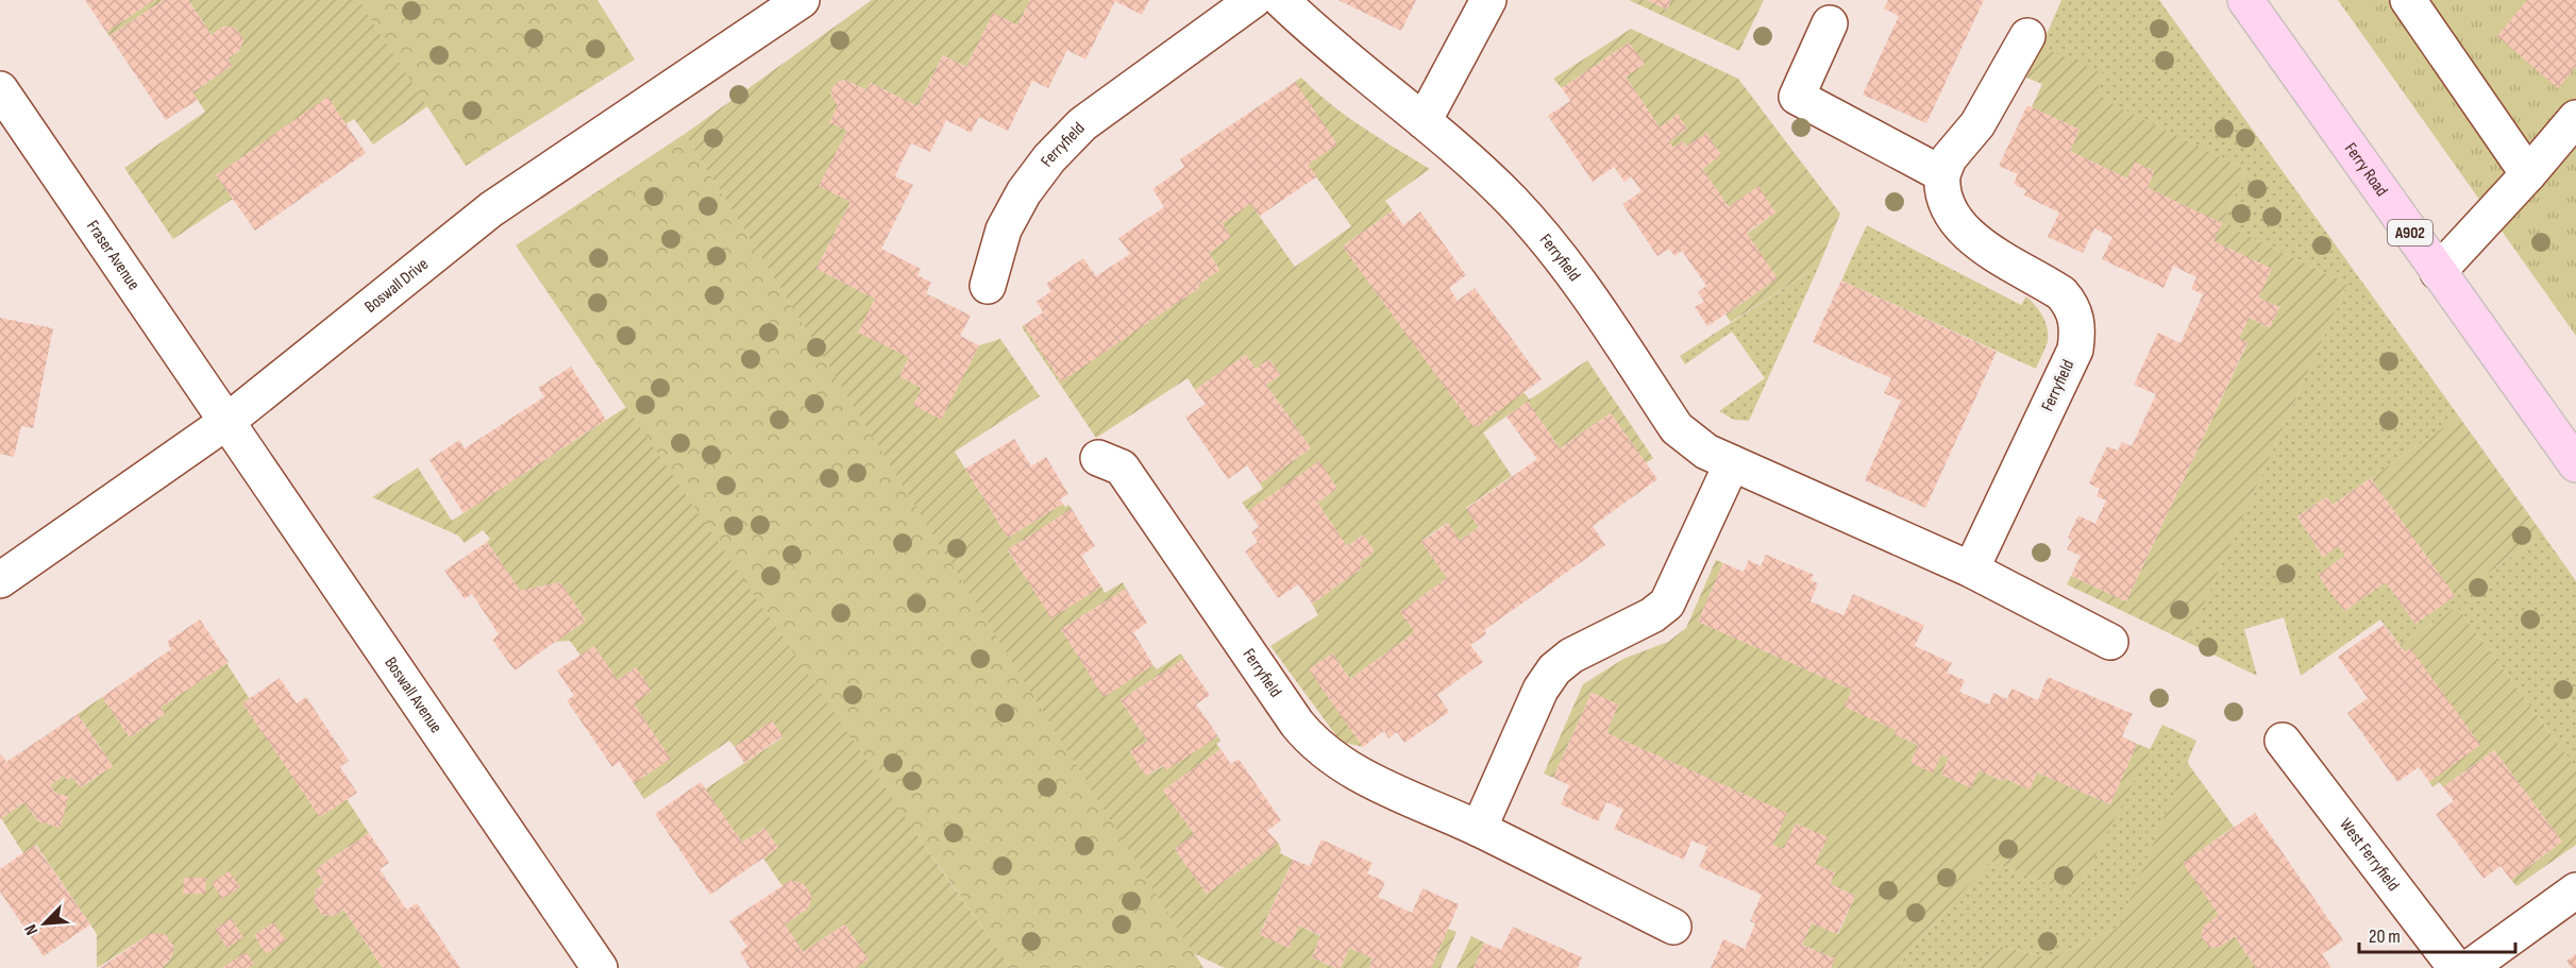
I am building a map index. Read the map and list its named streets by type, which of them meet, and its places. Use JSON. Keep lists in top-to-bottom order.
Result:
{
  "streets": {
    "main road": ["Ferry Road", "A902"],
    "street": [
      "Ferryfield",
      "Fraser Avenue",
      "Boswall Drive",
      "Boswall Avenue",
      "West Ferryfield"
    ]
  },
  "crossings": [
    ["Fraser Avenue", "Boswall Drive"],
    ["Fraser Avenue", "Boswall Avenue"],
    ["Boswall Drive", "Boswall Avenue"]
  ],
  "scale_bar": "20 m",
  "north": "bottom left"
}
